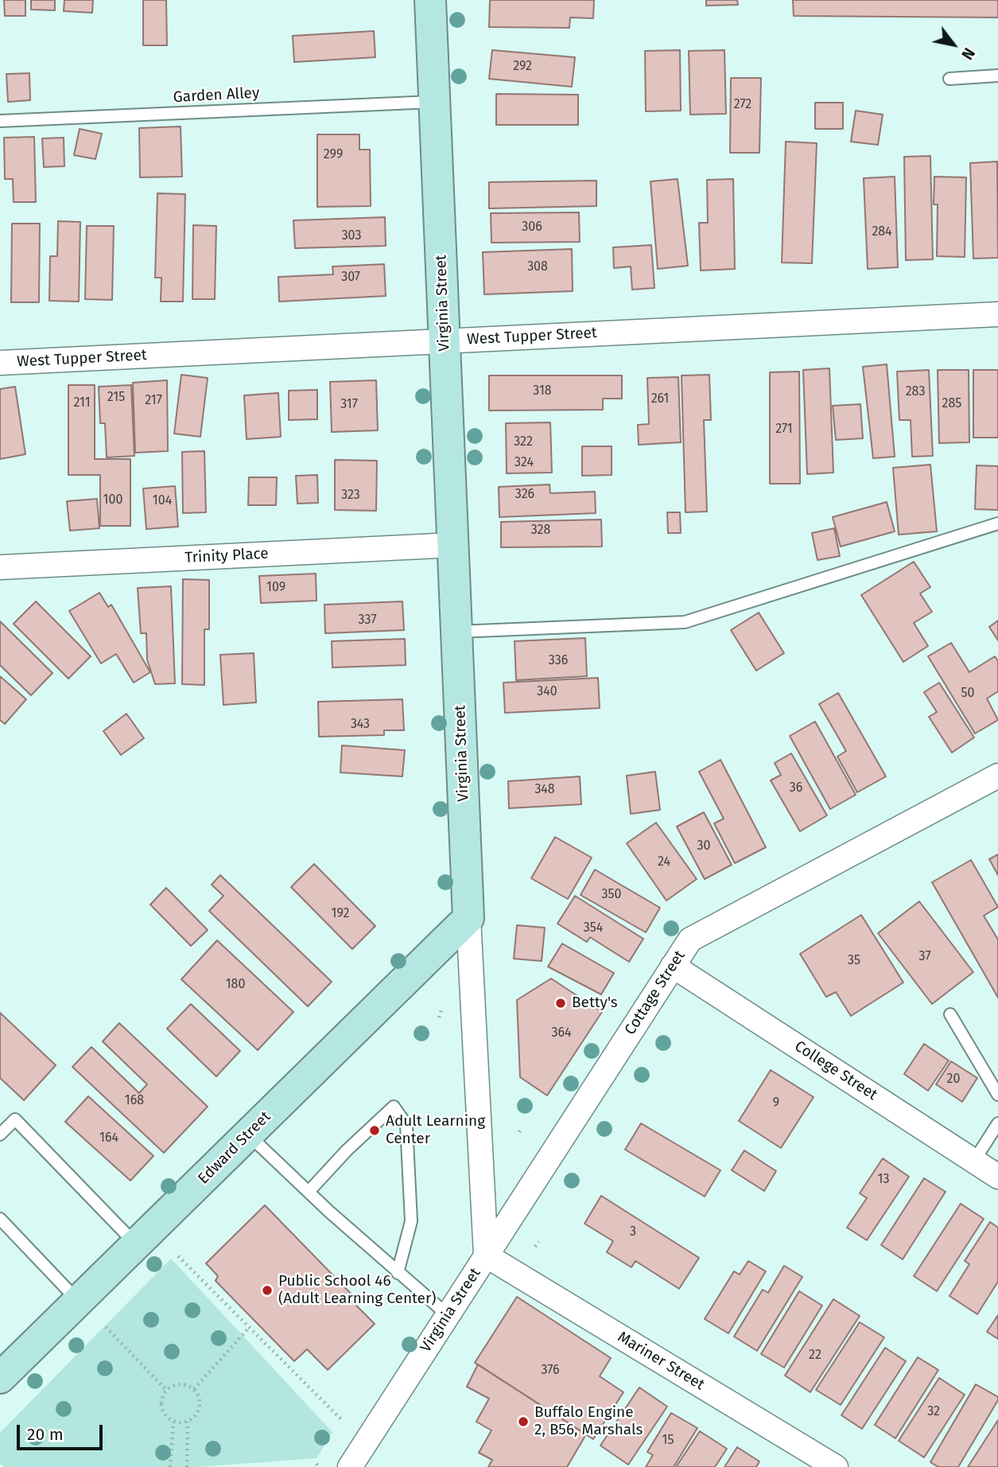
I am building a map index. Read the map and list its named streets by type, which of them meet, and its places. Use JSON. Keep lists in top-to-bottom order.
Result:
{
  "streets": {
    "main road": ["Virginia Street", "Edward Street"],
    "street": [
      "West Tupper Street",
      "Trinity Place",
      "Cottage Street",
      "College Street",
      "Mariner Street"
    ],
    "lane": ["Garden Alley"]
  },
  "crossings": [
    ["Garden Alley", "Virginia Street"],
    ["Virginia Street", "West Tupper Street"],
    ["Virginia Street", "Trinity Place"],
    ["Virginia Street", "Cottage Street"],
    ["Virginia Street", "Edward Street"],
    ["Virginia Street", "Mariner Street"],
    ["Cottage Street", "College Street"],
    ["Cottage Street", "Mariner Street"]
  ],
  "places": [
    "Betty's",
    "Adult Learning Center",
    "Public School 46 (Adult Learning Center)",
    "Buffalo Engine 2, B56, Marshals"
  ],
  "house_numbers": [
    "292",
    "272",
    "299",
    "306",
    "284",
    "303",
    "308",
    "307",
    "318",
    "283",
    "215",
    "261",
    "217",
    "211",
    "285",
    "317",
    "271",
    "322",
    "324",
    "326",
    "323",
    "100",
    "104",
    "328",
    "109",
    "337",
    "336",
    "340",
    "50",
    "343",
    "36",
    "348",
    "30",
    "24",
    "350",
    "192",
    "354",
    "37",
    "35",
    "180",
    "364",
    "20",
    "168",
    "9",
    "164",
    "13",
    "3",
    "22",
    "376",
    "32",
    "15"
  ],
  "scale_bar": "20 m",
  "north": "bottom right"
}
